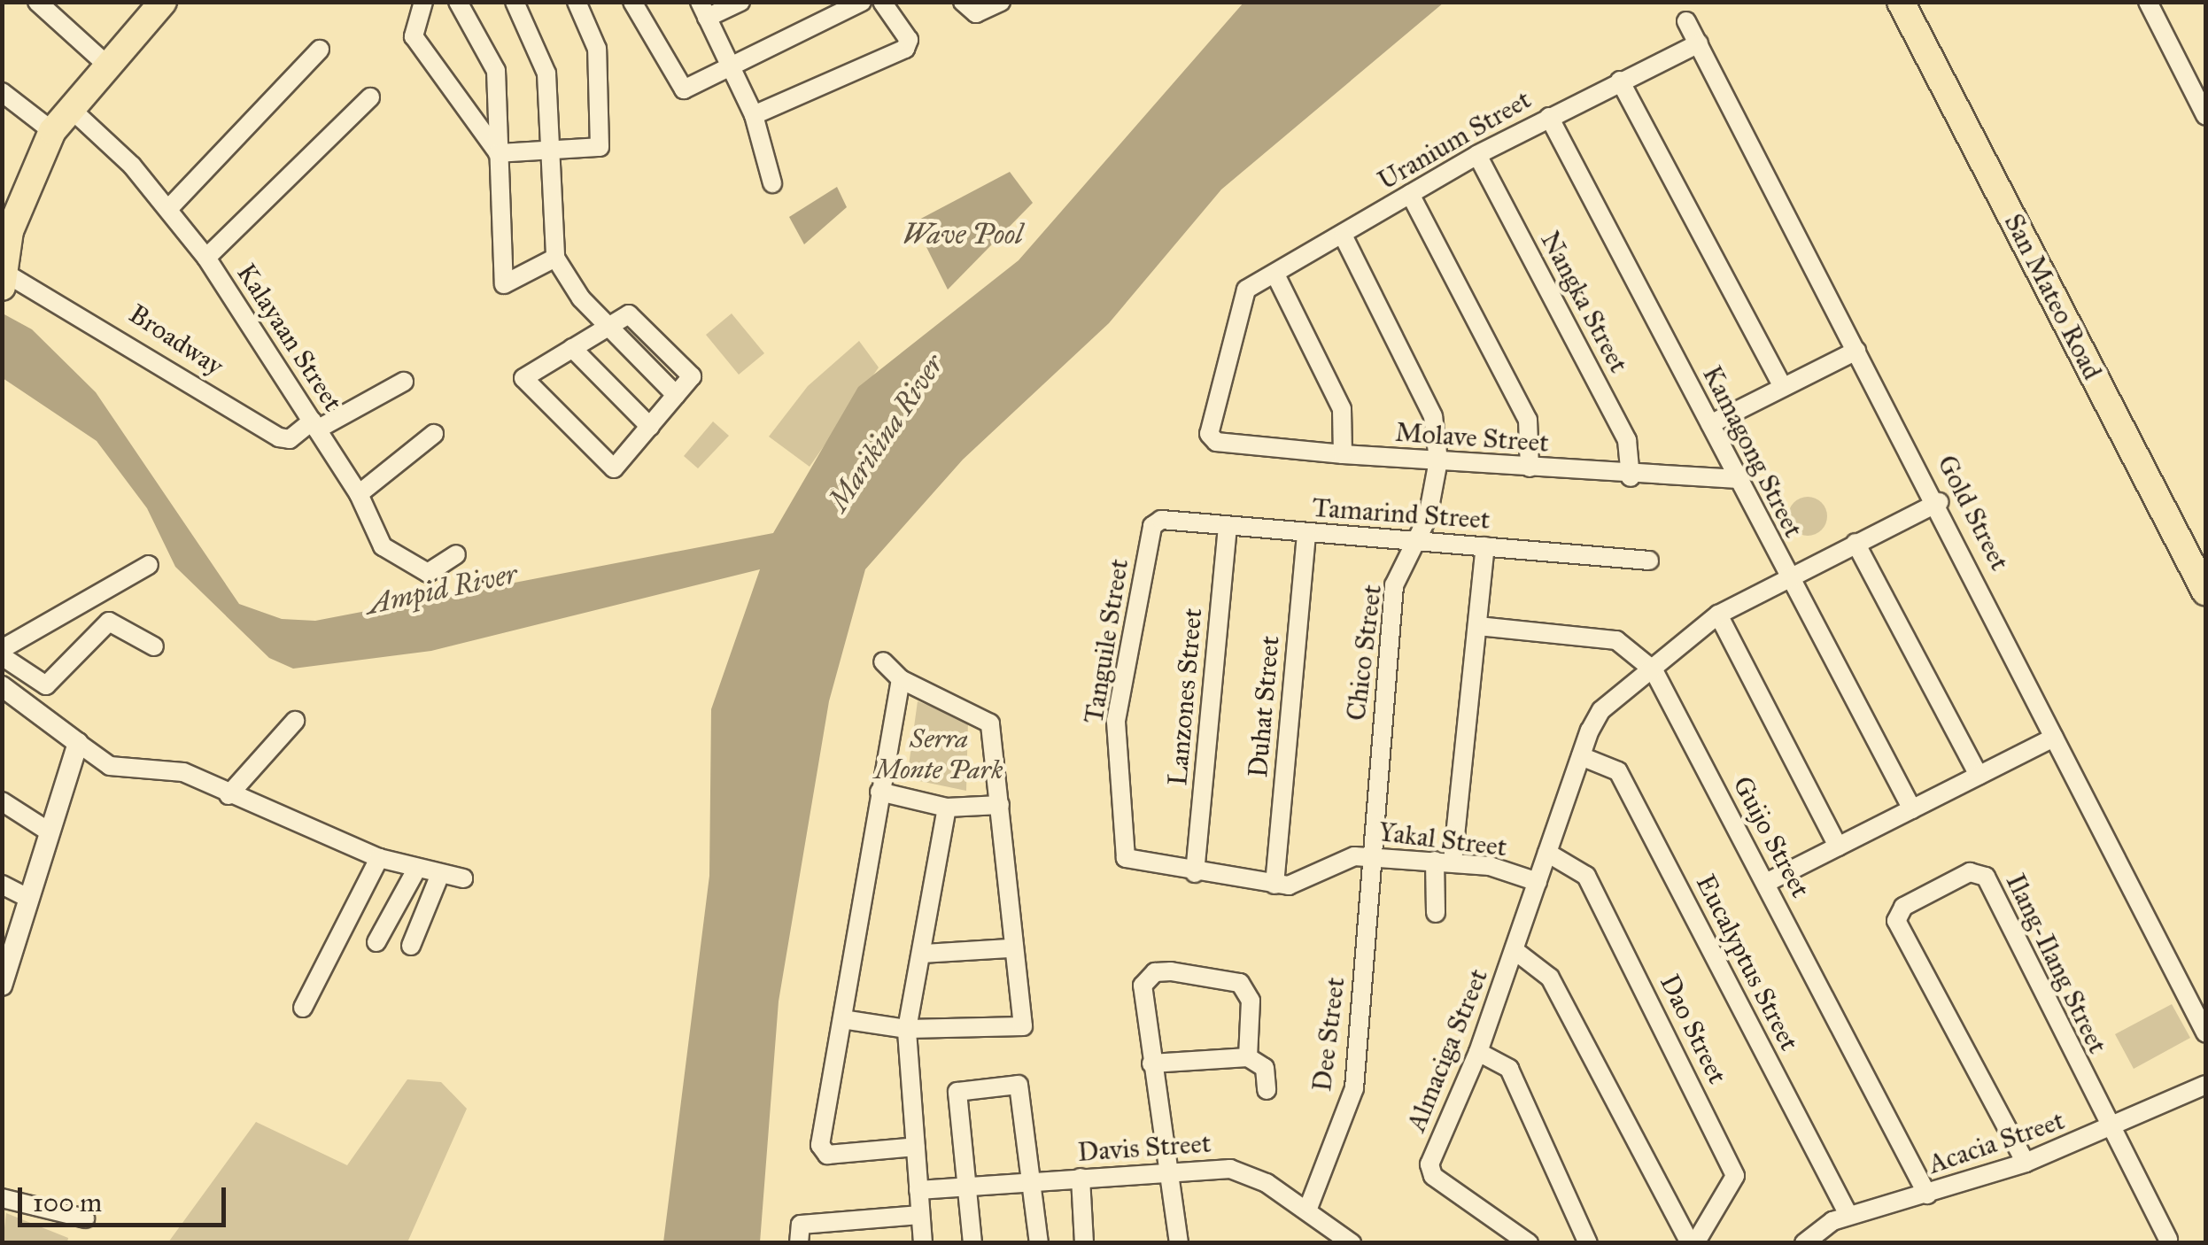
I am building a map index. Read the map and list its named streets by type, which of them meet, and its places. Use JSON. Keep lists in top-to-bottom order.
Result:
{
  "streets": {
    "main road": ["San Mateo Road"],
    "street": [
      "Uranium Street",
      "Nangka Street",
      "Kalayaan Street",
      "Broadway",
      "Molave Street",
      "Kamagong Street",
      "Gold Street",
      "Tamarind Street",
      "Tanguile Street",
      "Chico Street",
      "Lanzones Street",
      "Duhat Street",
      "Guijo Street",
      "Yakal Street",
      "Eucalyptus Street",
      "Ilang-Ilang Street",
      "Dao Street",
      "Dee Street",
      "Almaciga Street",
      "Acacia Street",
      "Davis Street"
    ]
  },
  "crossings": [
    ["Uranium Street", "Nangka Street"],
    ["Uranium Street", "Molave Street"],
    ["Uranium Street", "Kamagong Street"],
    ["Uranium Street", "Gold Street"],
    ["Nangka Street", "Molave Street"],
    ["Kalayaan Street", "Broadway"],
    ["Molave Street", "Kamagong Street"],
    ["Molave Street", "Chico Street"],
    ["Kamagong Street", "Almaciga Street"],
    ["Gold Street", "Almaciga Street"],
    ["Tamarind Street", "Tanguile Street"],
    ["Tamarind Street", "Chico Street"],
    ["Tamarind Street", "Lanzones Street"],
    ["Tamarind Street", "Duhat Street"],
    ["Tanguile Street", "Yakal Street"],
    ["Chico Street", "Yakal Street"],
    ["Chico Street", "Dee Street"],
    ["Lanzones Street", "Yakal Street"],
    ["Duhat Street", "Yakal Street"],
    ["Guijo Street", "Almaciga Street"],
    ["Guijo Street", "Acacia Street"],
    ["Yakal Street", "Dee Street"],
    ["Yakal Street", "Almaciga Street"],
    ["Eucalyptus Street", "Almaciga Street"],
    ["Eucalyptus Street", "Acacia Street"],
    ["Ilang-Ilang Street", "Acacia Street"],
    ["Dao Street", "Almaciga Street"],
    ["Dee Street", "Davis Street"]
  ],
  "water": ["Wave Pool", "Marikina River", "Ampid River"],
  "parks": ["Serra Monte Park"],
  "scale_bar": "100 m"
}
